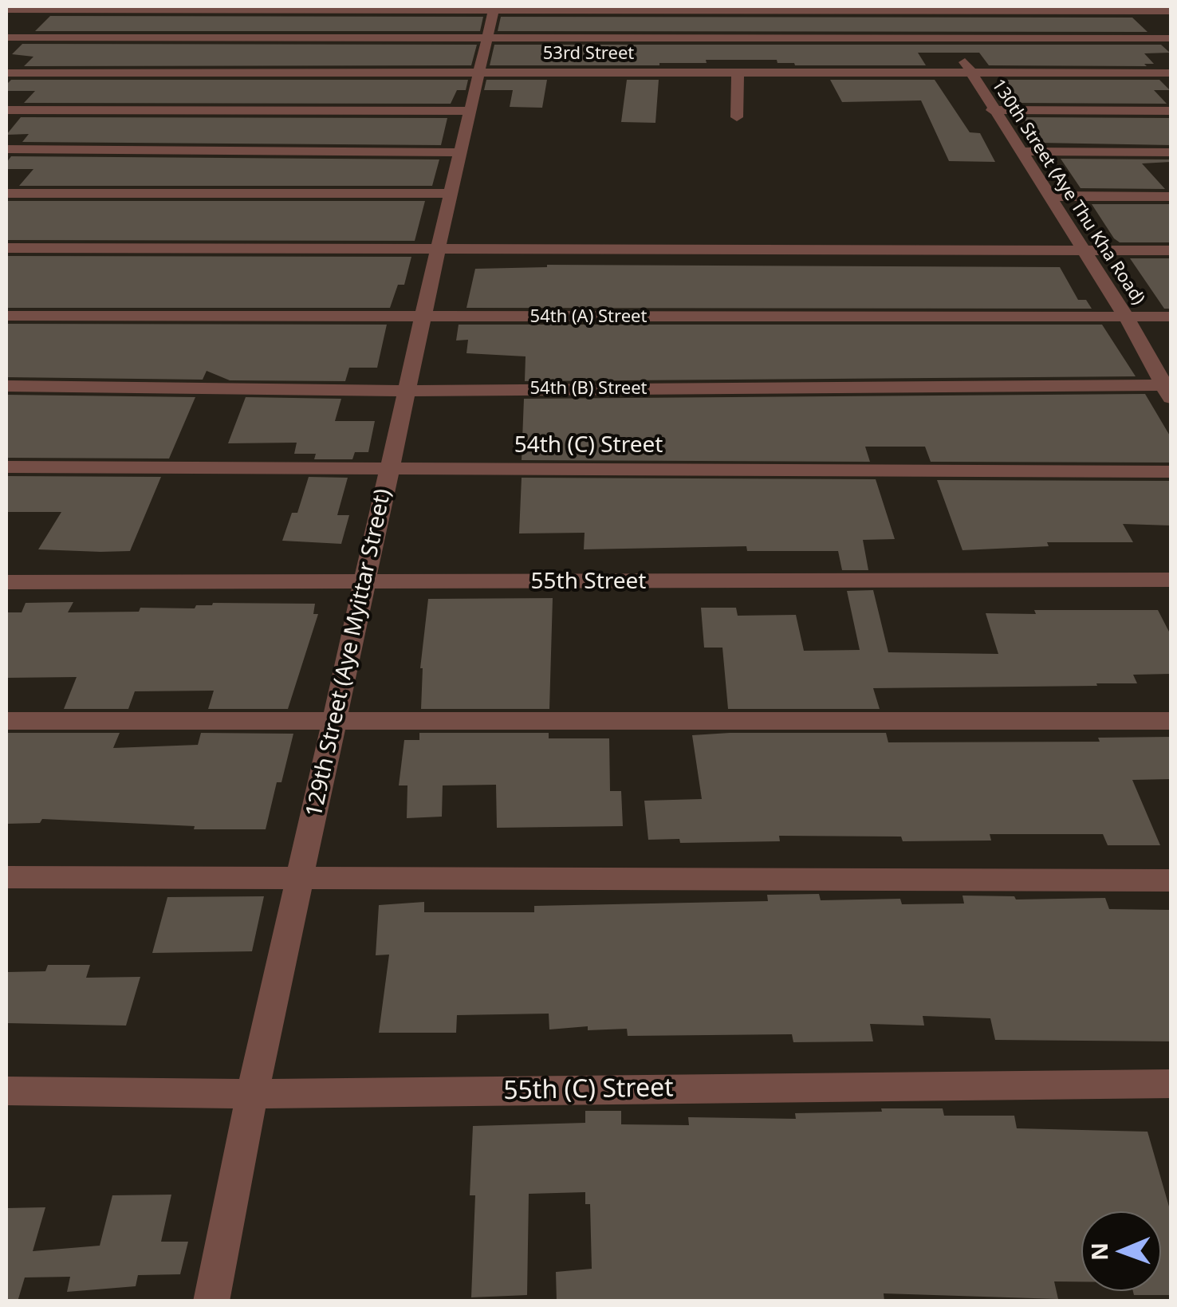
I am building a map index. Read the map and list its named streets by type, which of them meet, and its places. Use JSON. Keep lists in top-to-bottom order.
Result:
{
  "streets": {
    "street": [
      "53rd Street",
      "130th Street (Aye Thu Kha Road)",
      "54th (A) Street",
      "54th (B) Street",
      "54th (C) Street",
      "55th Street",
      "129th Street (Aye Myittar Street)",
      "55th (C) Street"
    ]
  },
  "crossings": [
    ["53rd Street", "130th Street (Aye Thu Kha Road)"],
    ["53rd Street", "129th Street (Aye Myittar Street)"],
    ["130th Street (Aye Thu Kha Road)", "54th (A) Street"],
    ["130th Street (Aye Thu Kha Road)", "54th (B) Street"],
    ["54th (A) Street", "129th Street (Aye Myittar Street)"],
    ["54th (B) Street", "129th Street (Aye Myittar Street)"],
    ["54th (C) Street", "129th Street (Aye Myittar Street)"],
    ["55th Street", "129th Street (Aye Myittar Street)"],
    ["129th Street (Aye Myittar Street)", "55th (C) Street"]
  ],
  "north": "left"
}
